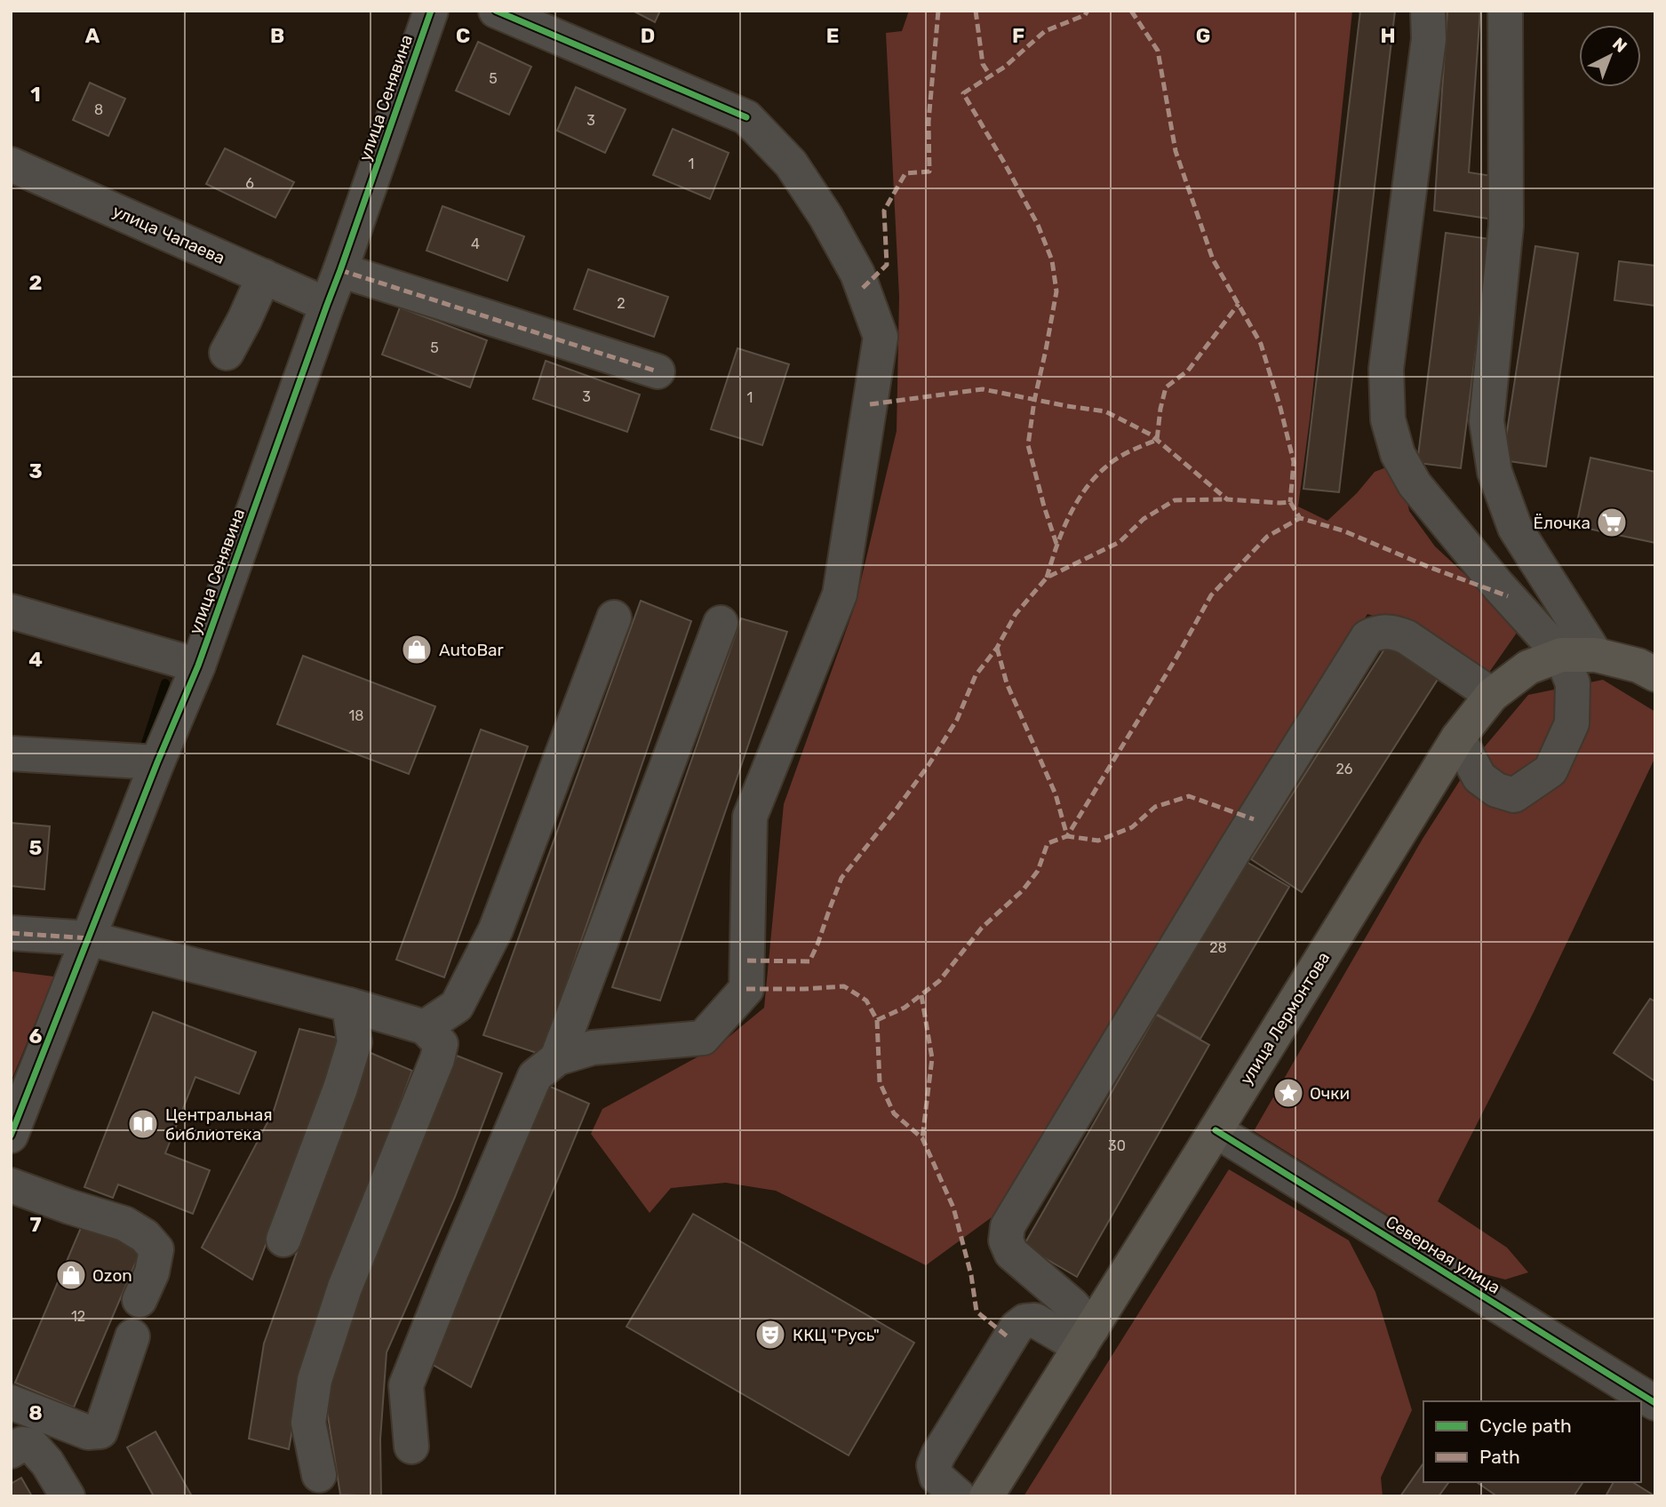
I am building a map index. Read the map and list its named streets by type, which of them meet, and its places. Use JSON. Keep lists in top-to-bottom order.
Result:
{
  "streets": {
    "main road": ["улица Лермонтова"],
    "street": ["улица Сенявина", "улица Чапаева", "Северная улица"]
  },
  "crossings": [
    ["улица Сенявина", "улица Чапаева"],
    ["улица Лермонтова", "Северная улица"]
  ],
  "places": {
    "supermarket": ["Ёлочка"],
    "shop": ["AutoBar", "Ozon"],
    "place": ["Очки"],
    "library": ["Центральная библиотека"],
    "theatre": ["ККЦ \"Русь\""]
  },
  "house_numbers": [
    "5",
    "8",
    "3",
    "1",
    "6",
    "4",
    "2",
    "5",
    "3",
    "1",
    "18",
    "26",
    "28",
    "30",
    "12"
  ],
  "legend": ["Cycle path", "Path"],
  "north": "top right",
  "grid": {
    "columns": [
      "A",
      "B",
      "C",
      "D",
      "E",
      "F",
      "G",
      "H"
    ],
    "rows": [
      "1",
      "2",
      "3",
      "4",
      "5",
      "6",
      "7",
      "8"
    ]
  }
}
